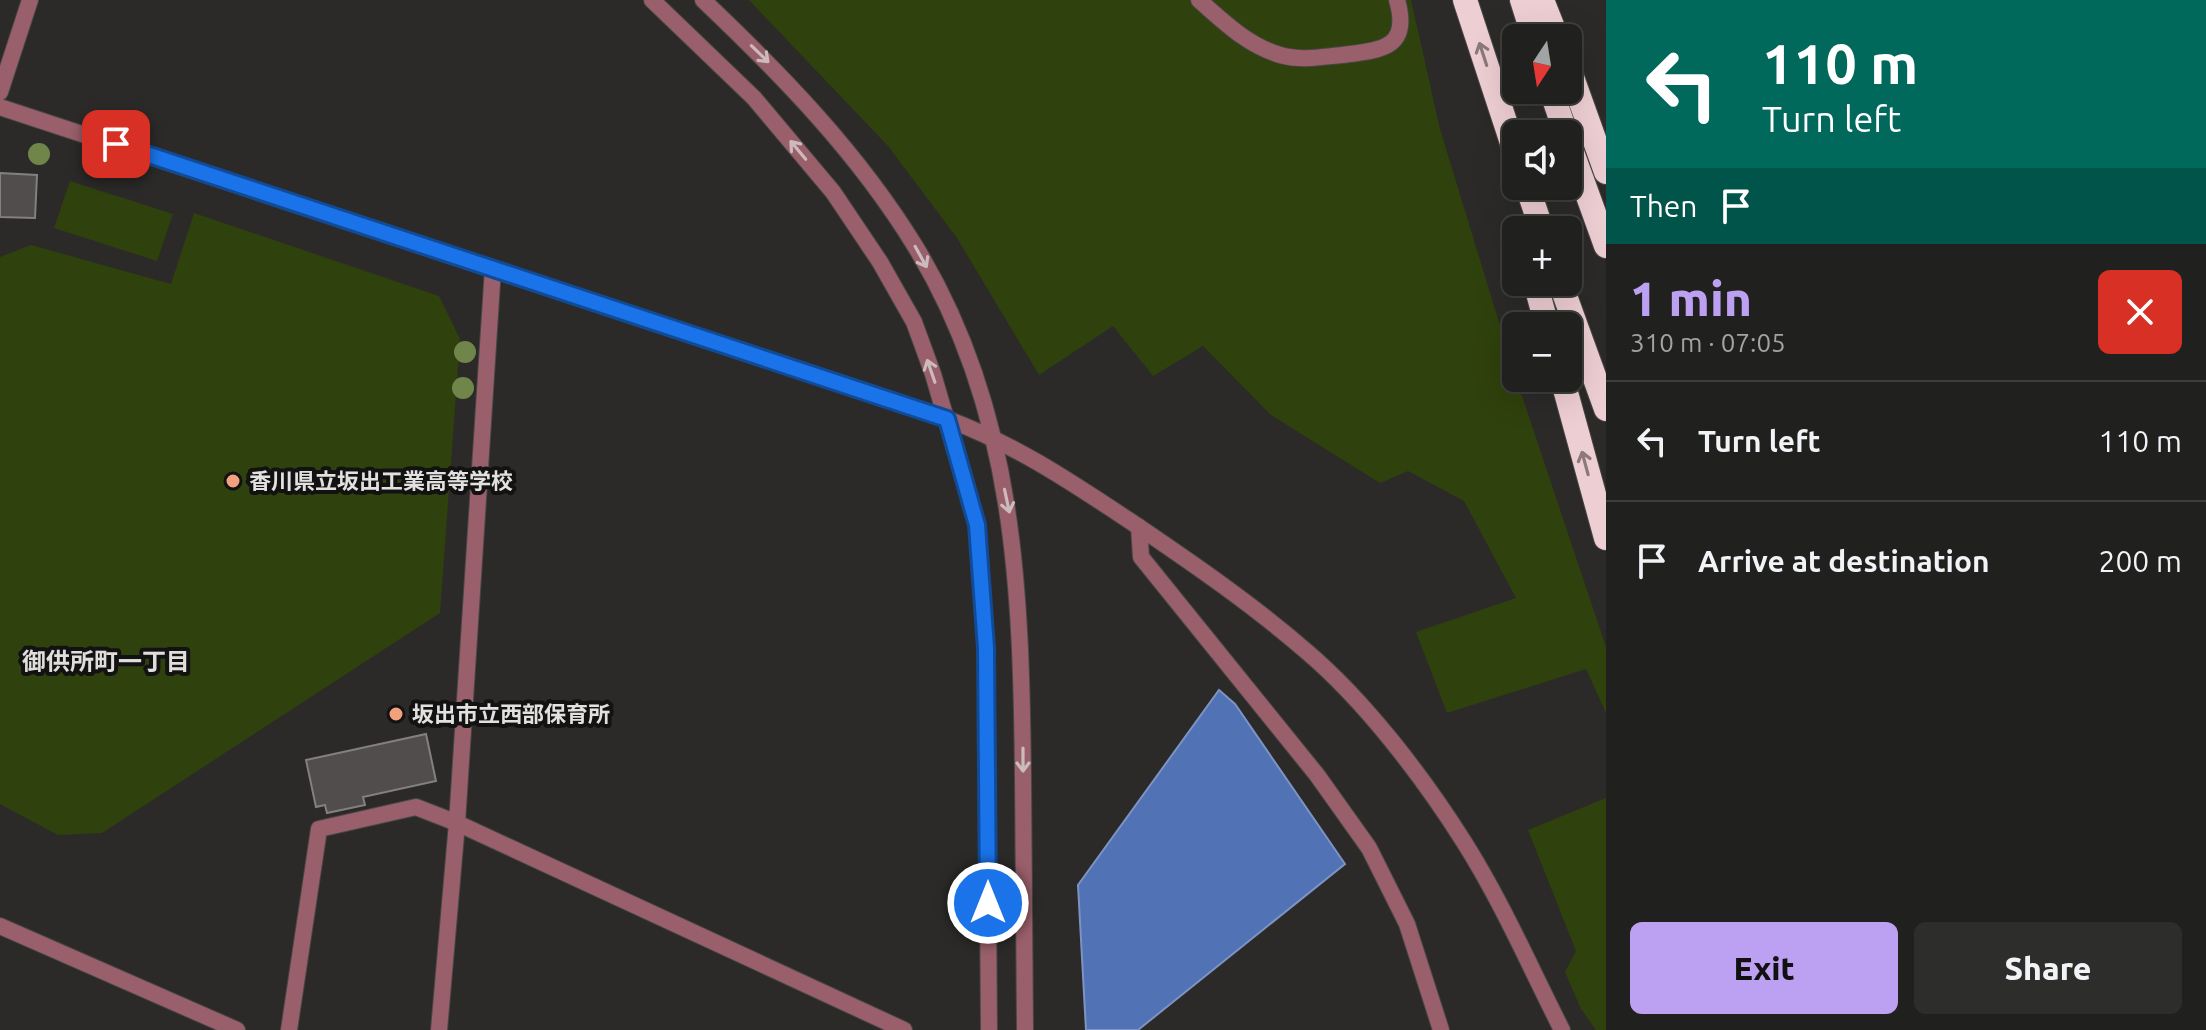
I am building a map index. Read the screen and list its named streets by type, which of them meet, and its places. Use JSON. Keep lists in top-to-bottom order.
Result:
{
  "districts": ["御供所町一丁目"],
  "places": ["香川県立坂出工業高等学校", "坂出市立西部保育所"],
  "north": "bottom",
  "page": {
    "turn": ["110 m", "Turn left"],
    "map_buttons": ["+", "−"],
    "then": "Then",
    "heading": ["1 min", "310 m · 07:05"],
    "list": [
      {
        "name": "Turn left",
        "value": "110 m"
      },
      {
        "name": "Arrive at destination",
        "value": "200 m"
      }
    ],
    "buttons": ["Exit", "Share"]
  }
}
